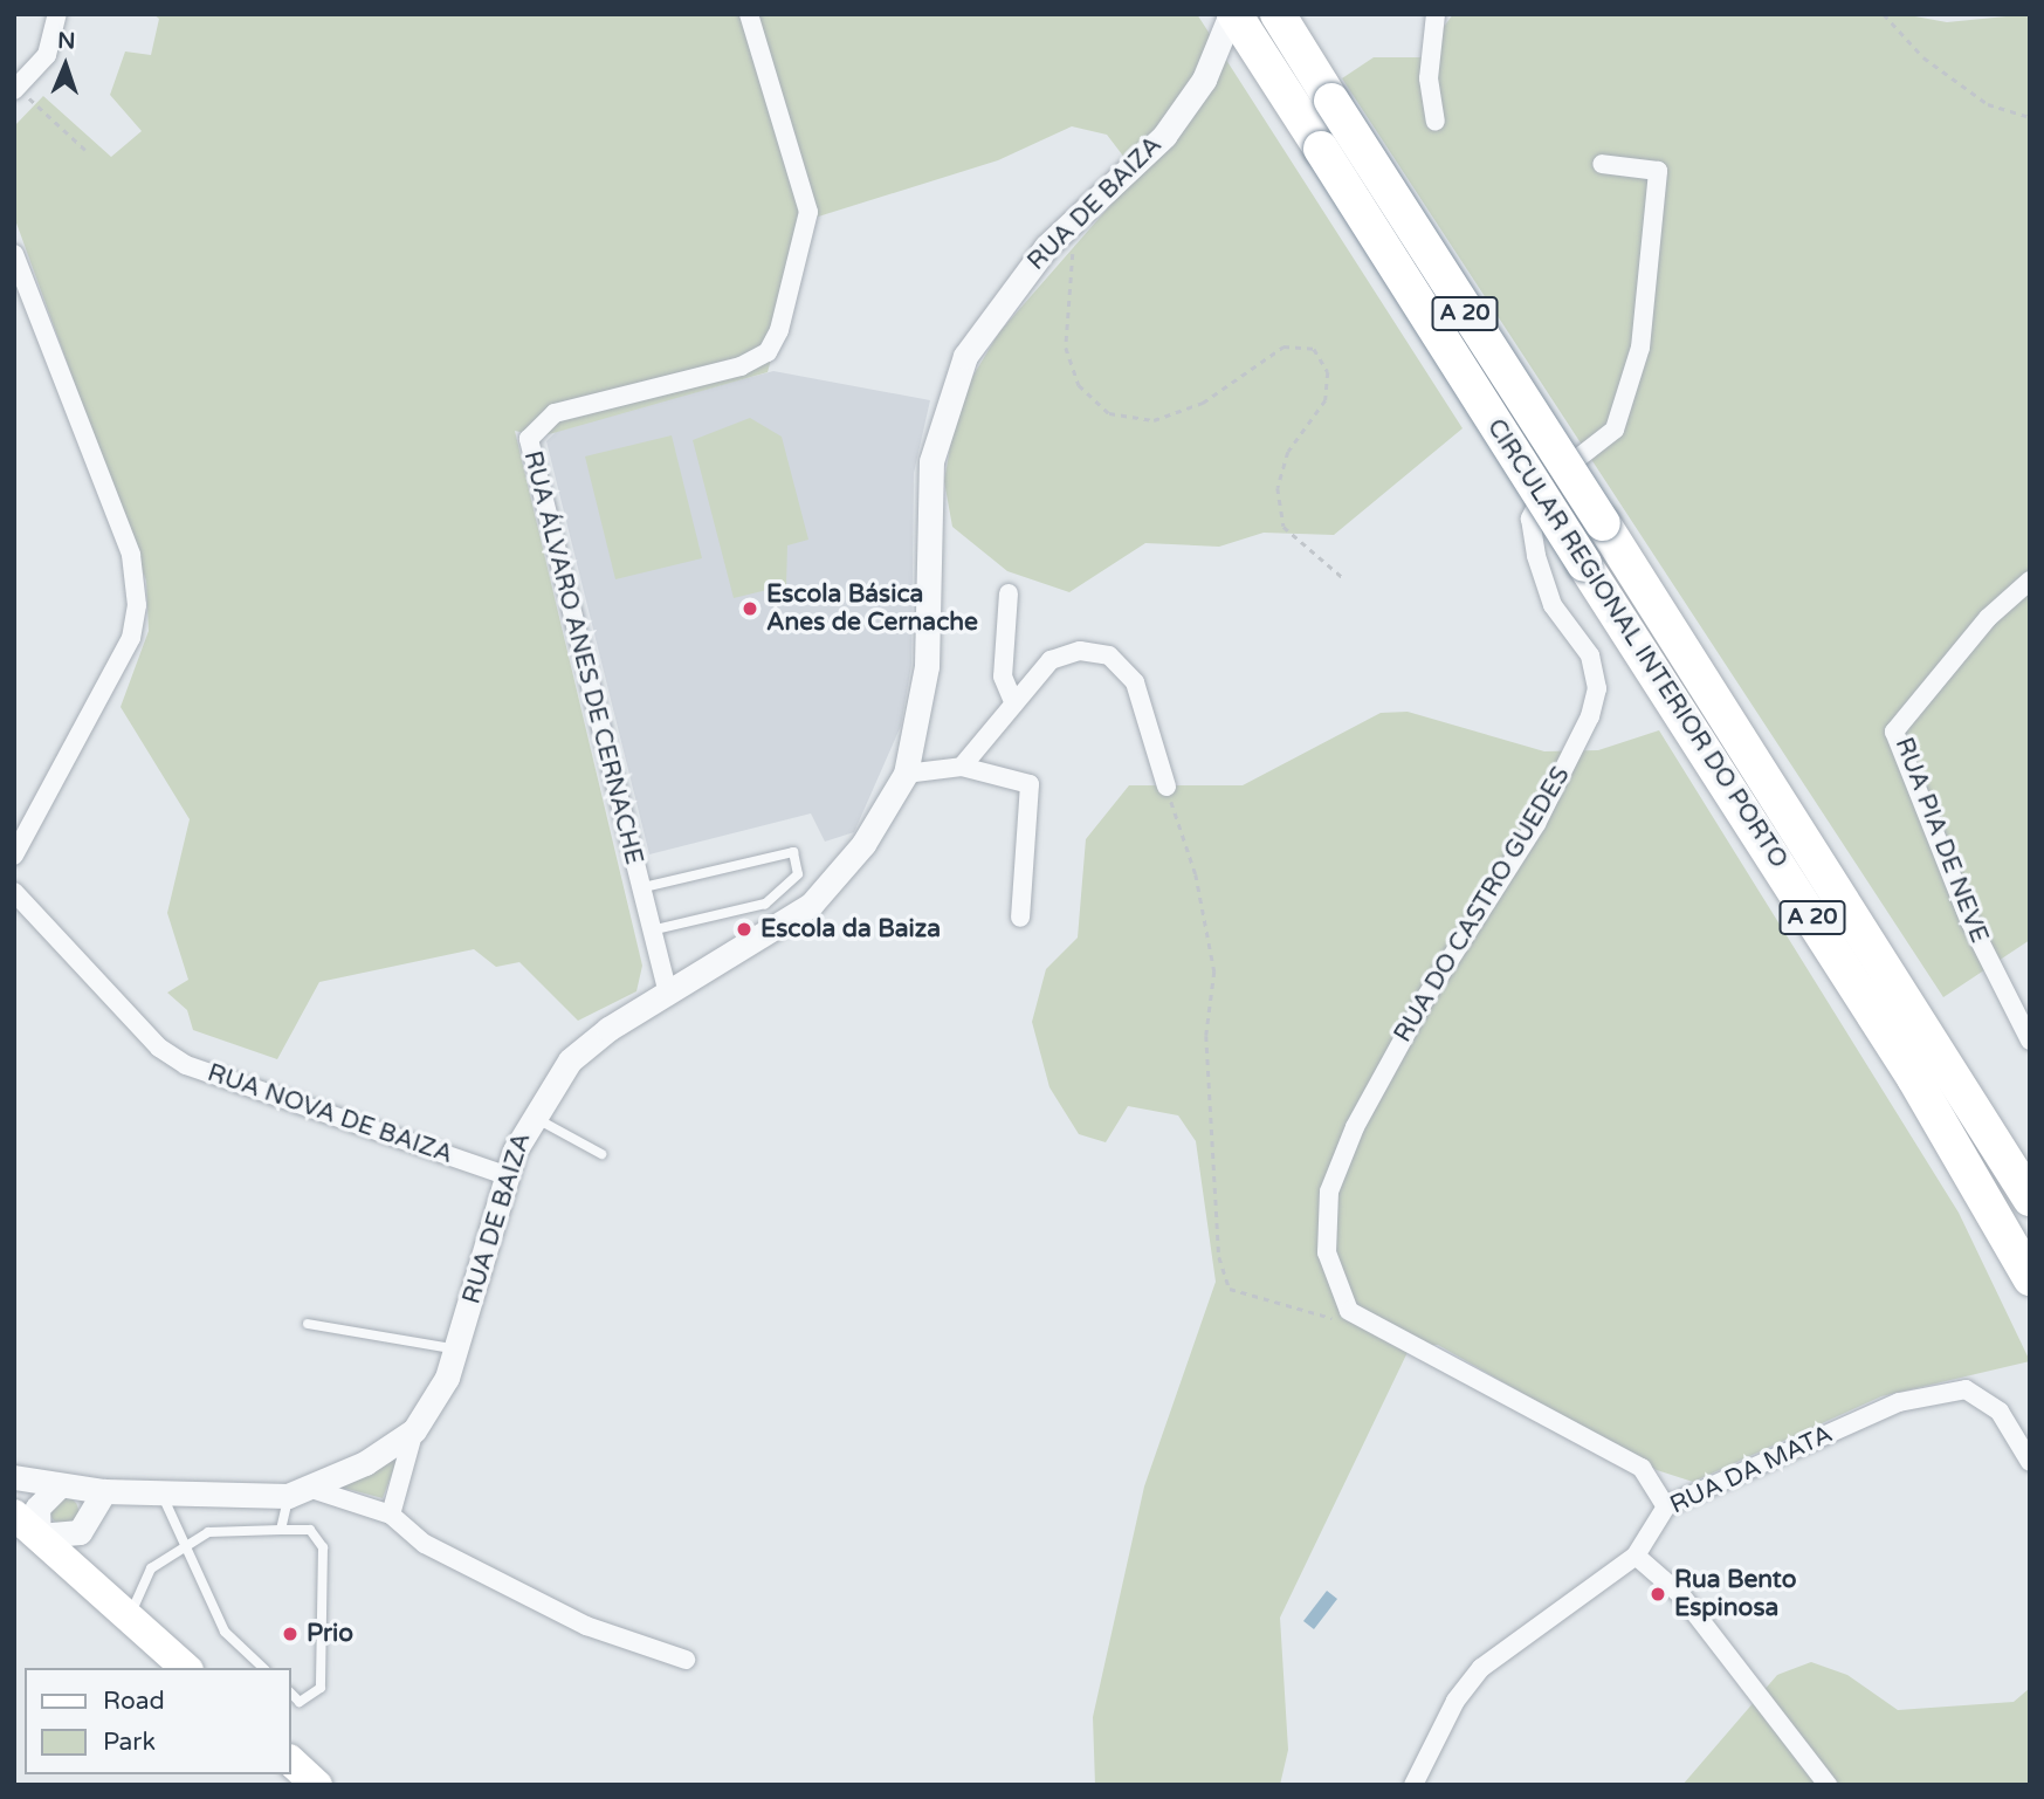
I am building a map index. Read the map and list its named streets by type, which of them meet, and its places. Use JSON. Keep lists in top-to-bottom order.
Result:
{
  "streets": {
    "highway": ["A 20", "CIRCULAR REGIONAL INTERIOR DO PORTO"],
    "street": [
      "RUA DE BAIZA",
      "RUA ÁLVARO ANES DE CERNACHE",
      "RUA PIA DE NEVE",
      "RUA DO CASTRO GUEDES",
      "RUA NOVA DE BAIZA",
      "RUA DA MATA"
    ]
  },
  "crossings": [
    ["RUA DE BAIZA", "CIRCULAR REGIONAL INTERIOR DO PORTO"],
    ["RUA DE BAIZA", "RUA ÁLVARO ANES DE CERNACHE"],
    ["RUA DE BAIZA", "RUA NOVA DE BAIZA"]
  ],
  "places": [
    "Escola Básica Anes de Cernache",
    "Escola da Baiza",
    "Rua Bento Espinosa",
    "Prio"
  ],
  "legend": ["Road", "Park"],
  "north": "top"
}
